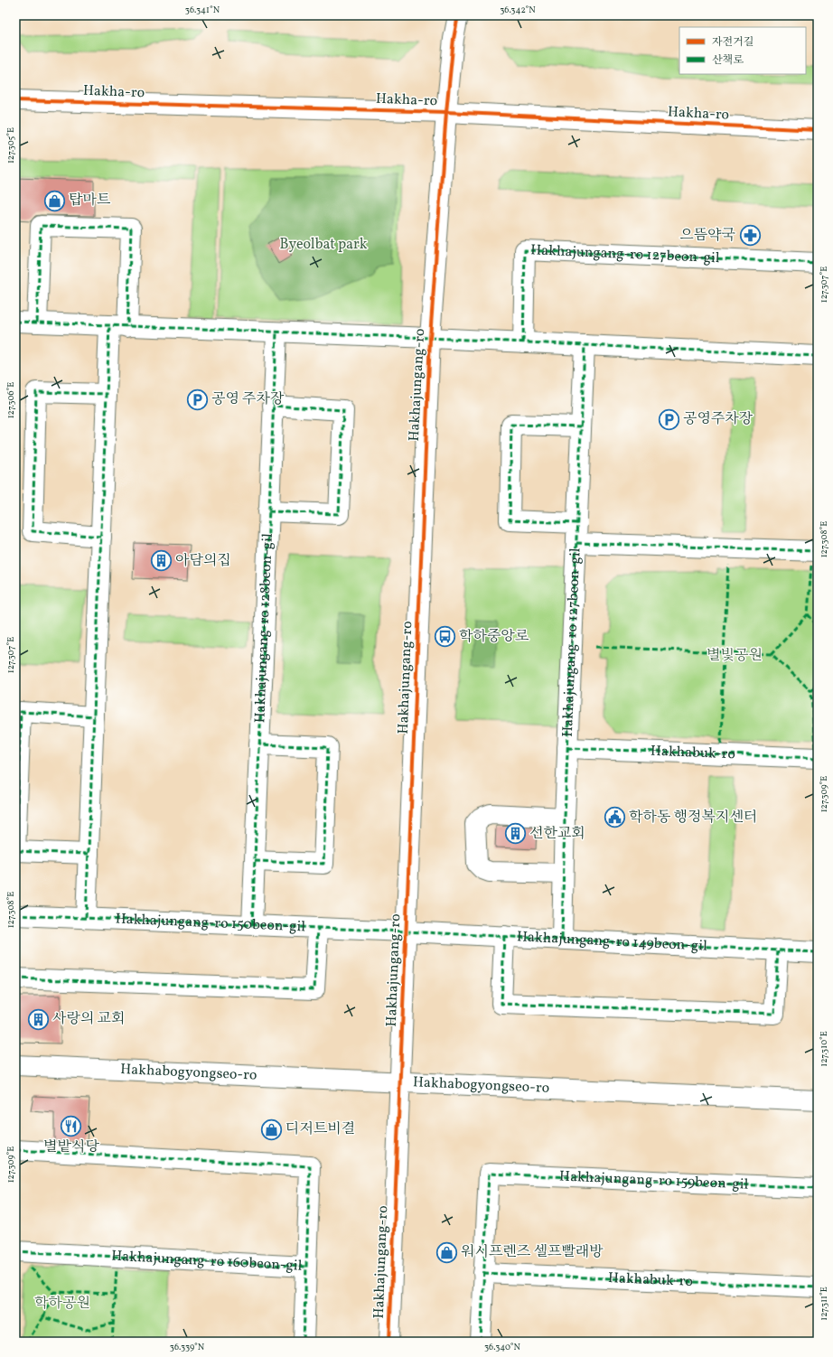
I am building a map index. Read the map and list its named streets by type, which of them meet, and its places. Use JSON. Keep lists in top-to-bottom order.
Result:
{
  "streets": {
    "street": [
      "Hakha-ro",
      "Hakhajungang-ro 127beon-gil",
      "Hakhajungang-ro",
      "Hakhajungang-ro 128beon-gil",
      "Hakhabuk-ro",
      "Hakhajungang-ro 150beon-gil",
      "Hakhajungang-ro 149beon-gil",
      "Hakhabogyongseo-ro",
      "Hakhajungang-ro 159beon-gil",
      "Hakhajungang-ro 160beon-gil"
    ]
  },
  "crossings": [
    ["Hakha-ro", "Hakhajungang-ro"],
    ["Hakhajungang-ro 127beon-gil", "Hakhabuk-ro"],
    ["Hakhajungang-ro 127beon-gil", "Hakhajungang-ro 149beon-gil"],
    ["Hakhajungang-ro", "Hakhajungang-ro 150beon-gil"],
    ["Hakhajungang-ro", "Hakhajungang-ro 149beon-gil"],
    ["Hakhajungang-ro", "Hakhabogyongseo-ro"],
    ["Hakhajungang-ro 128beon-gil", "Hakhajungang-ro 150beon-gil"],
    ["Hakhabuk-ro", "Hakhajungang-ro 159beon-gil"],
    ["Hakhajungang-ro 150beon-gil", "Hakhajungang-ro 149beon-gil"]
  ],
  "parks": ["Byeolbat park", "별빛공원", "학하공원"],
  "places": {
    "shop": ["탑마트", "디저트비결", "워시프렌즈 셀프빨래방"],
    "pharmacy": ["으뜸약국"],
    "parking": ["공영 주차장", "공영주차장"],
    "building": ["아담의집", "선한교회", "사랑의 교회"],
    "bus stop": ["학하중앙로"],
    "public building": ["학하동 행정복지센터"],
    "restaurant": ["별밭식당"]
  },
  "legend": ["자전거길", "산책로"],
  "coordinates": [
    "36.341°N",
    "36.342°N",
    "127.305°E",
    "127.307°E",
    "127.306°E",
    "127.308°E",
    "127.309°E",
    "127.310°E",
    "127.311°E",
    "36.339°N",
    "36.340°N"
  ]
}
